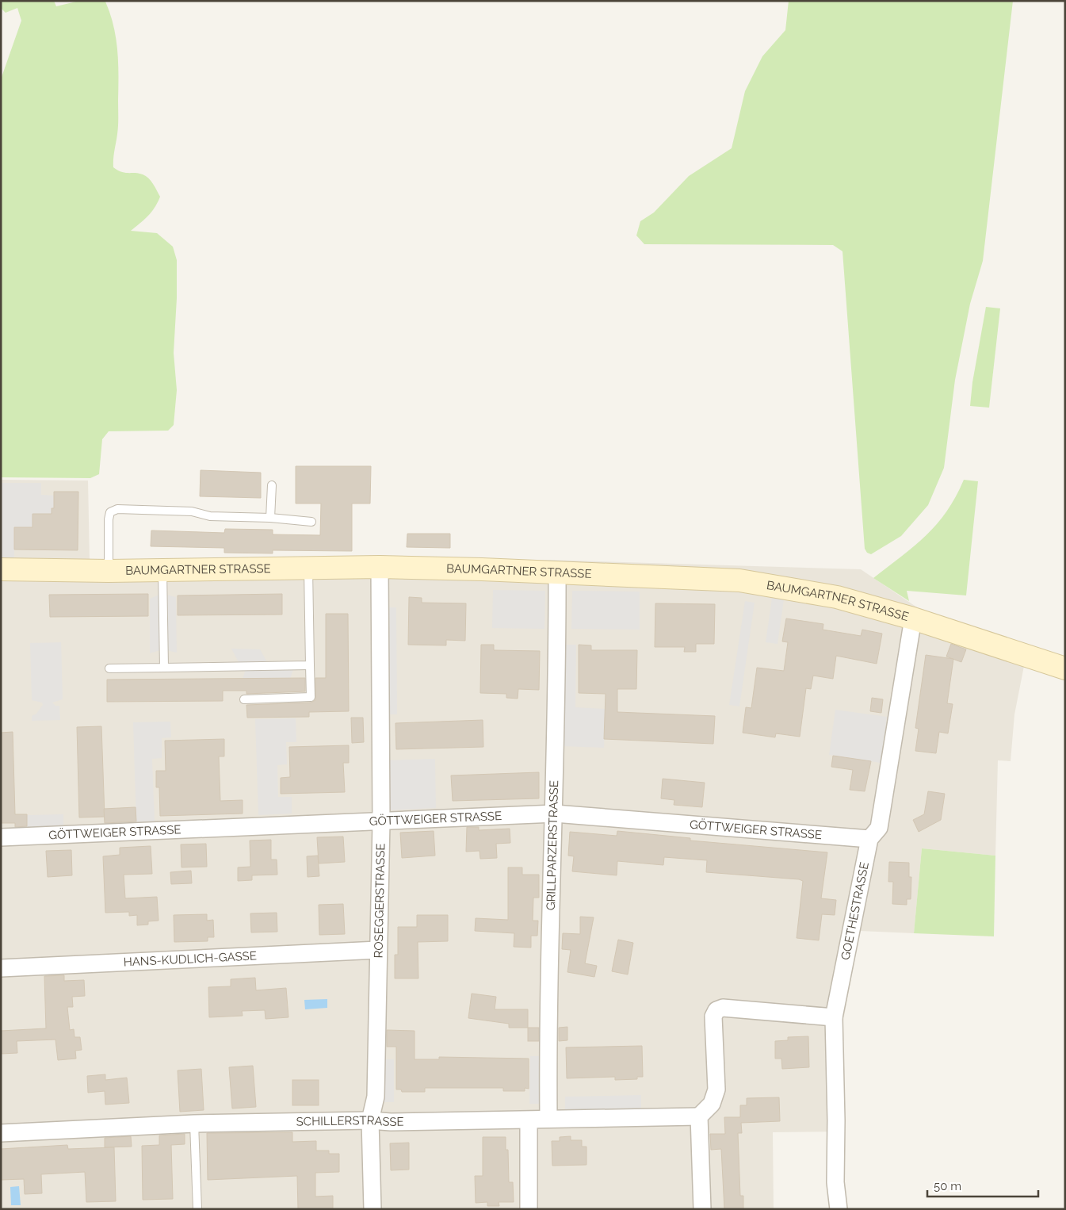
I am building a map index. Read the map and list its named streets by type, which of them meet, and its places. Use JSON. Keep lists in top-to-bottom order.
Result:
{
  "streets": {
    "street": [
      "BAUMGARTNER STRASSE",
      "GÖTTWEIGER STRASSE",
      "GRILLPARZERSTRASSE",
      "ROSEGGERSTRASSE",
      "GOETHESTRASSE",
      "HANS-KUDLICH-GASSE",
      "SCHILLERSTRASSE"
    ]
  },
  "crossings": [
    ["BAUMGARTNER STRASSE", "GRILLPARZERSTRASSE"],
    ["BAUMGARTNER STRASSE", "ROSEGGERSTRASSE"],
    ["BAUMGARTNER STRASSE", "GOETHESTRASSE"],
    ["GÖTTWEIGER STRASSE", "GRILLPARZERSTRASSE"],
    ["GÖTTWEIGER STRASSE", "ROSEGGERSTRASSE"],
    ["GÖTTWEIGER STRASSE", "GOETHESTRASSE"],
    ["GRILLPARZERSTRASSE", "SCHILLERSTRASSE"],
    ["ROSEGGERSTRASSE", "HANS-KUDLICH-GASSE"],
    ["ROSEGGERSTRASSE", "SCHILLERSTRASSE"]
  ],
  "scale_bar": "50 m"
}
